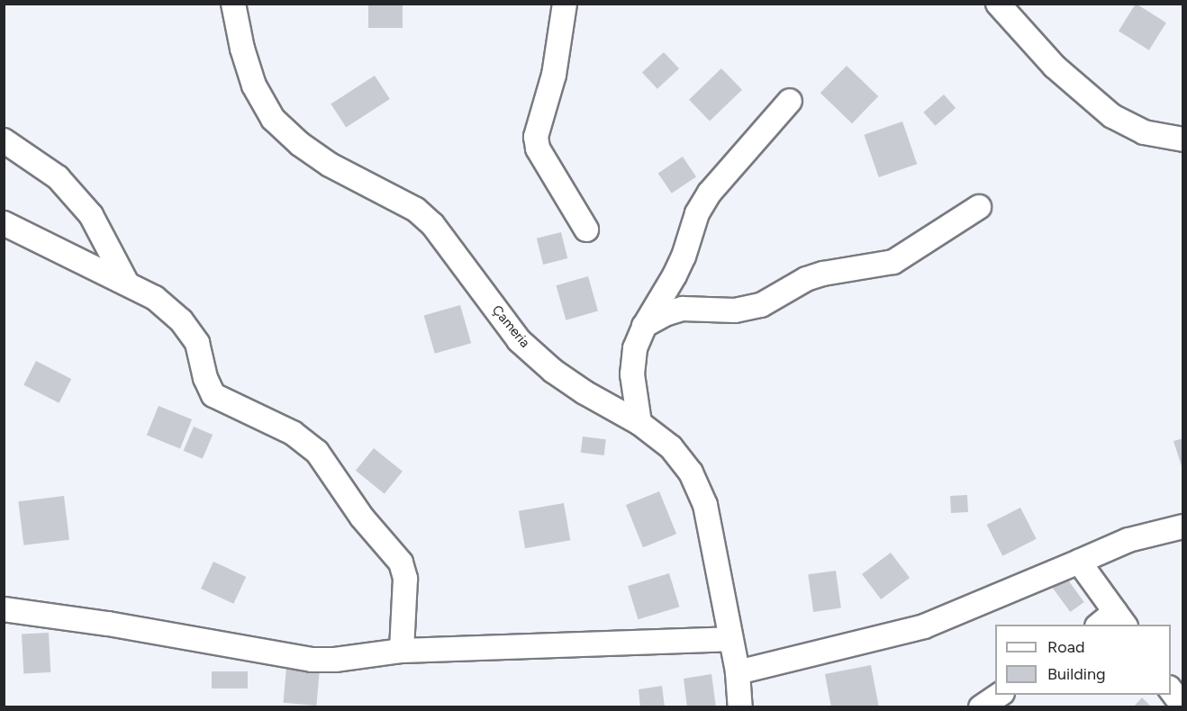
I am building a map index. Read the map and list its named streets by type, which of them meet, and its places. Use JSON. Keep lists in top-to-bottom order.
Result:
{
  "streets": {
    "street": ["Çameria"]
  },
  "legend": ["Road", "Building"]
}
